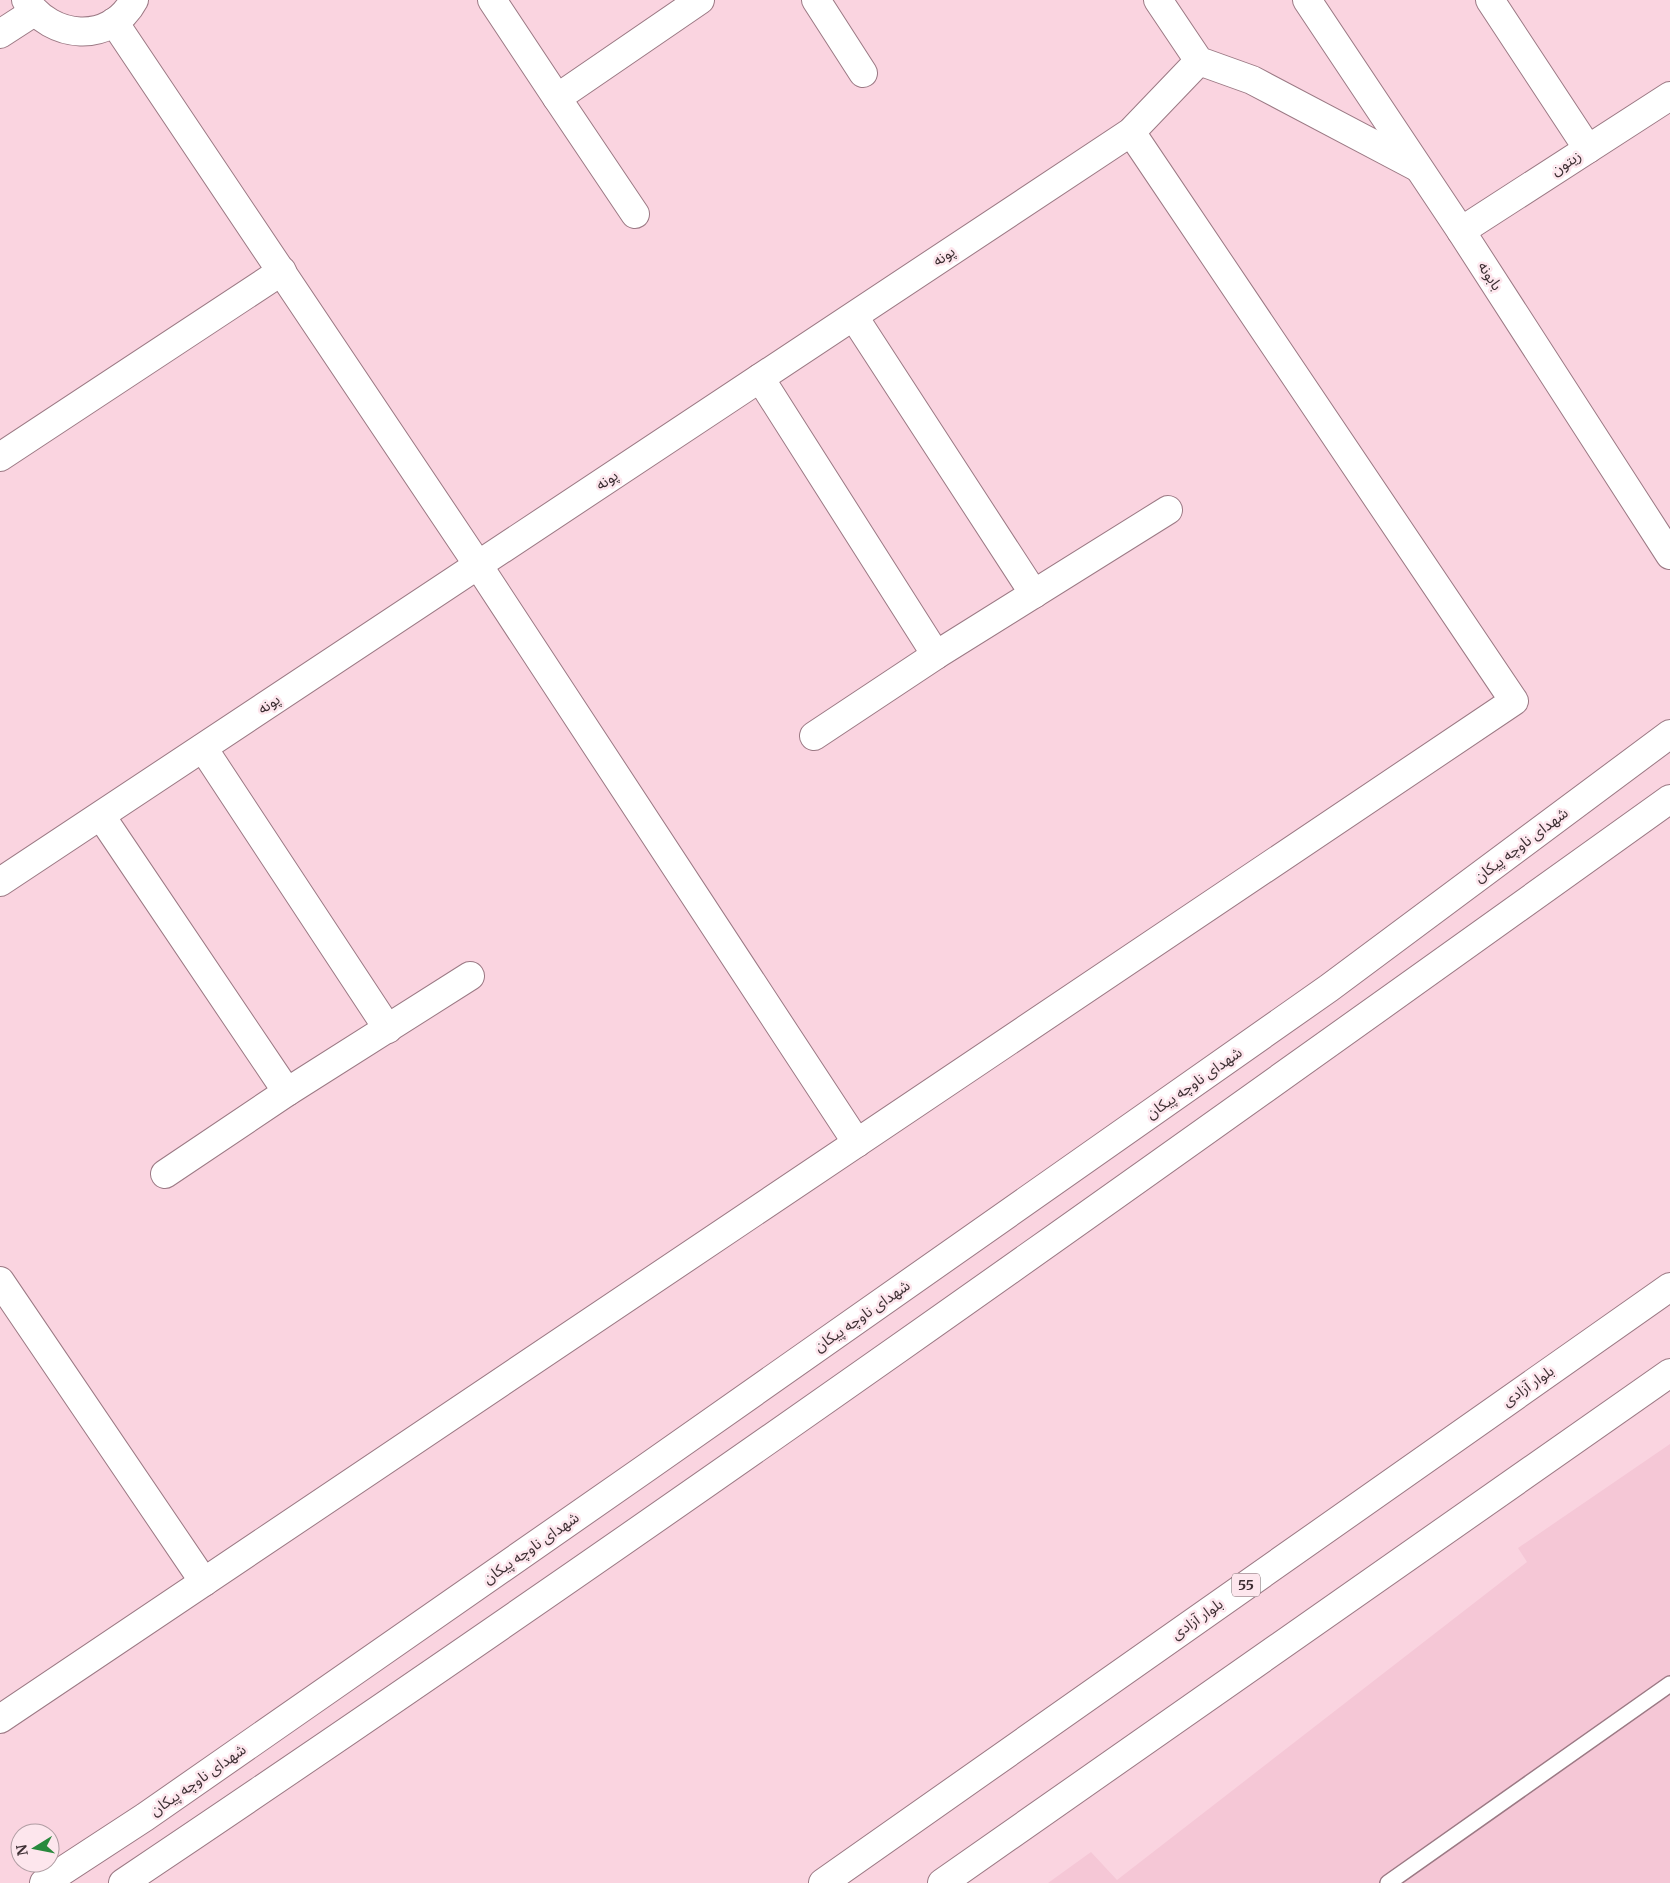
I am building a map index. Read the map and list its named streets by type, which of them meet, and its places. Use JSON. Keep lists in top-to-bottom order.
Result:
{
  "streets": {
    "street": [
      "زیتون",
      "پونه",
      "بابونه",
      "شهدای ناوچه پیکان",
      "بلوار آزادی",
      "55"
    ]
  },
  "crossings": [
    ["زیتون", "بابونه"]
  ],
  "north": "left"
}
